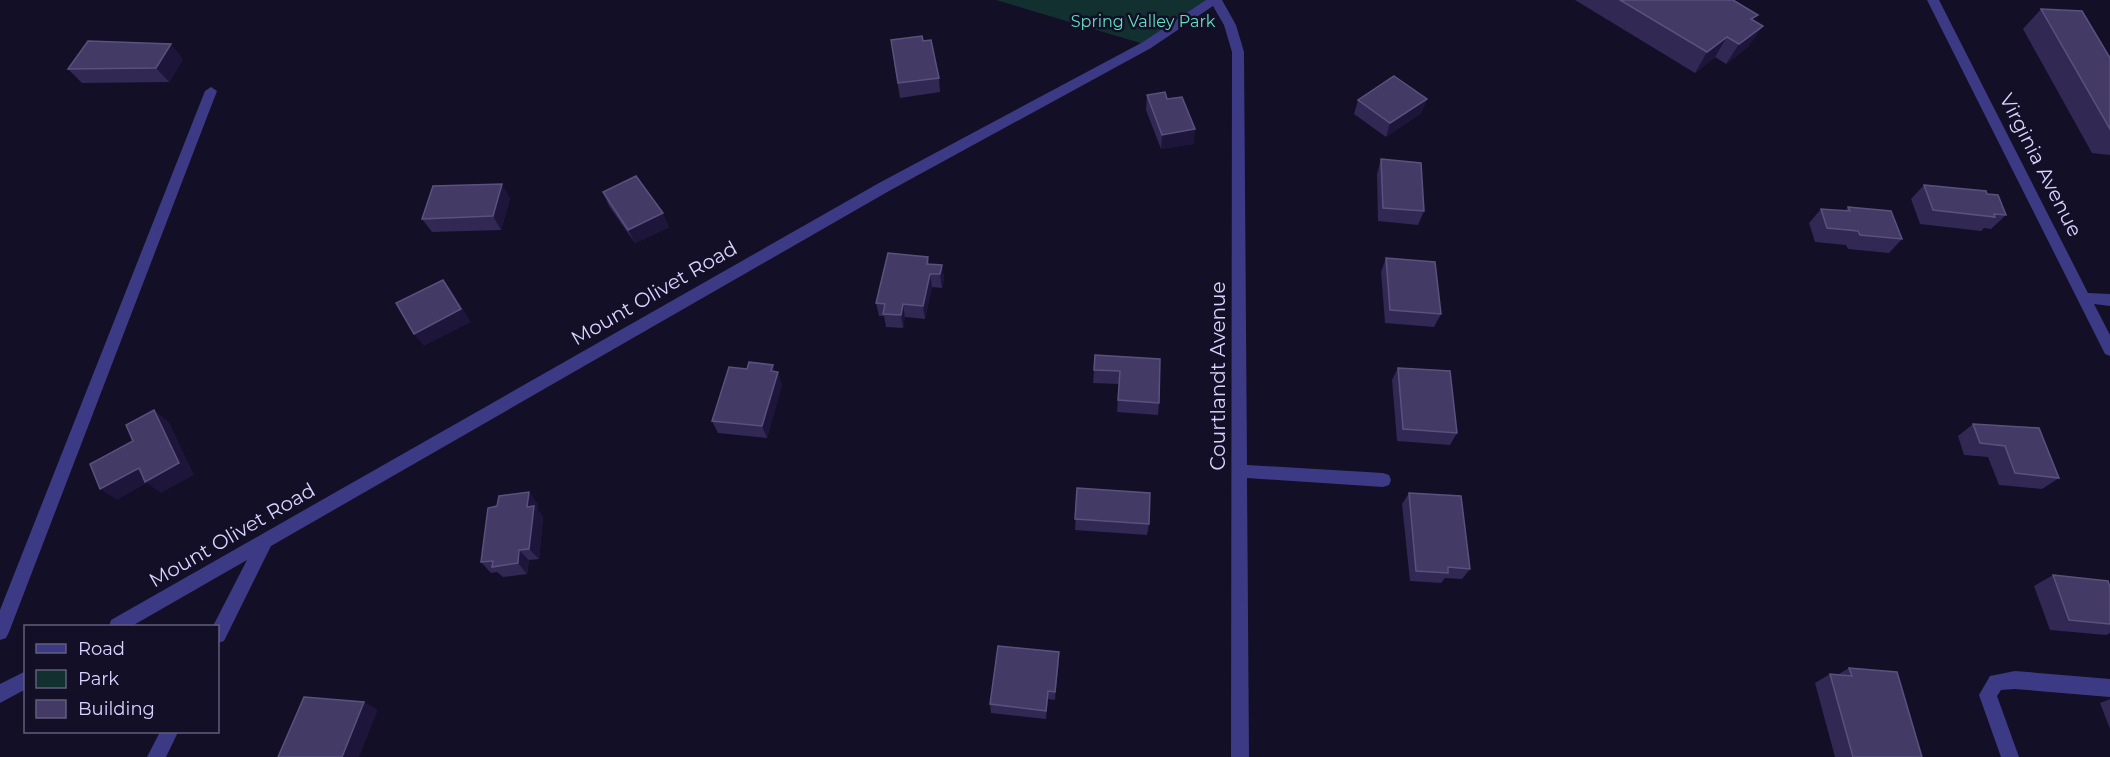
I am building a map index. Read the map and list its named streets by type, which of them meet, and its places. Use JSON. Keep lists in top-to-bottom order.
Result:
{
  "streets": {
    "street": ["Virginia Avenue", "Mount Olivet Road", "Courtlandt Avenue"]
  },
  "crossings": [
    ["Mount Olivet Road", "Courtlandt Avenue"]
  ],
  "parks": ["Spring Valley Park"],
  "legend": ["Road", "Park", "Building"]
}
